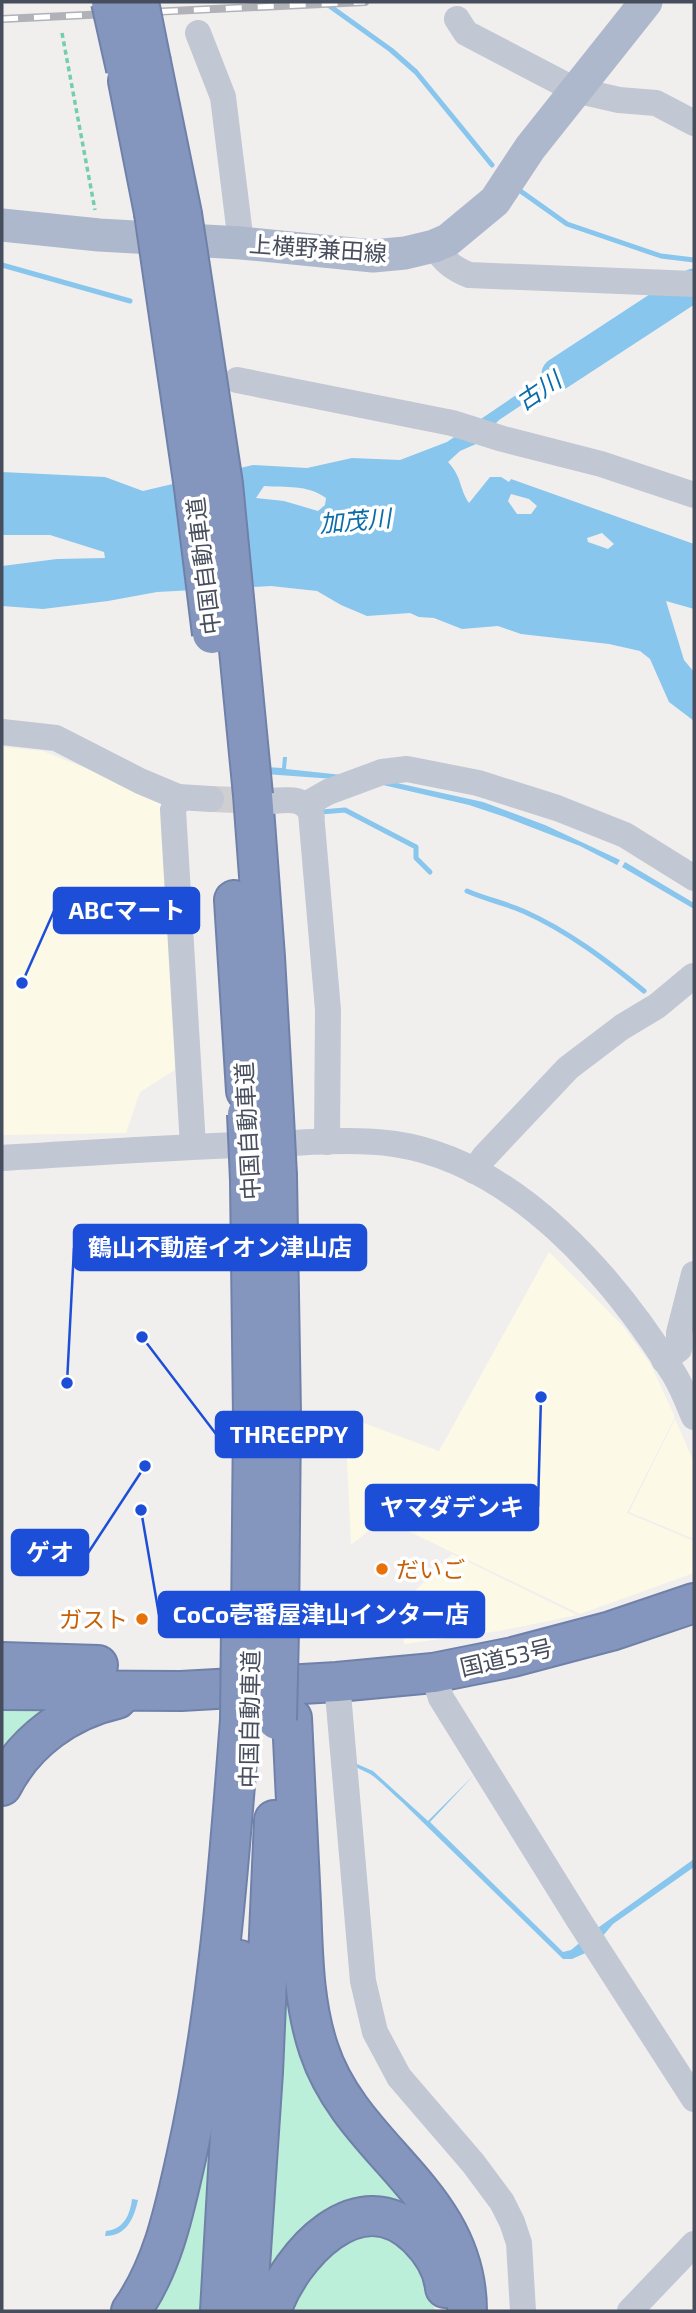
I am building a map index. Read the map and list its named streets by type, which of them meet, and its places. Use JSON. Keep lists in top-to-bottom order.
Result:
{
  "streets": {
    "highway": ["中国自動車道", "国道53号"],
    "main road": ["上横野兼田線"]
  },
  "water": ["古川", "加茂川"],
  "places": [
    "ABCマート",
    "THREEPPY",
    "鶴山不動産イオン津山店",
    "ヤマダデンキ",
    "ゲオ",
    "CoCo壱番屋津山インター店",
    "だいご",
    "ガスト"
  ]
}
